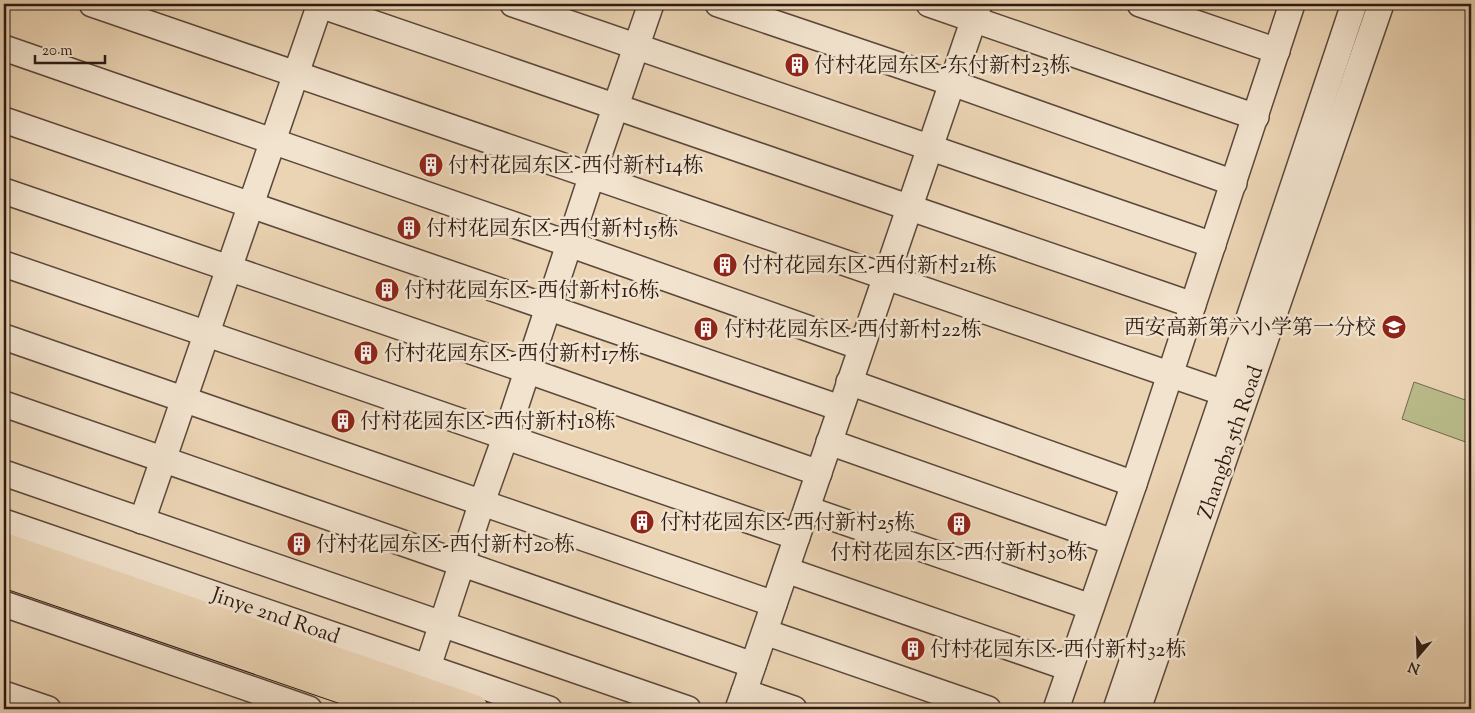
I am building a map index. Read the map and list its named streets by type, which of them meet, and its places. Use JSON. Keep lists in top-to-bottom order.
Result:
{
  "streets": {
    "main road": ["Jinye 2nd Road"],
    "street": ["Zhangba 5th Road"]
  },
  "places": {
    "building": [
      "付村花园东区-东付新村23栋",
      "付村花园东区-西付新村14栋",
      "付村花园东区-西付新村15栋",
      "付村花园东区-西付新村21栋",
      "付村花园东区-西付新村16栋",
      "付村花园东区-西付新村22栋",
      "付村花园东区-西付新村17栋",
      "付村花园东区-西付新村18栋",
      "付村花园东区-西付新村25栋",
      "付村花园东区-西付新村30栋",
      "付村花园东区-西付新村20栋",
      "付村花园东区-西付新村32栋"
    ],
    "school or university": ["西安高新第六小学第一分校"]
  },
  "scale_bar": "20 m",
  "north": "bottom"
}
